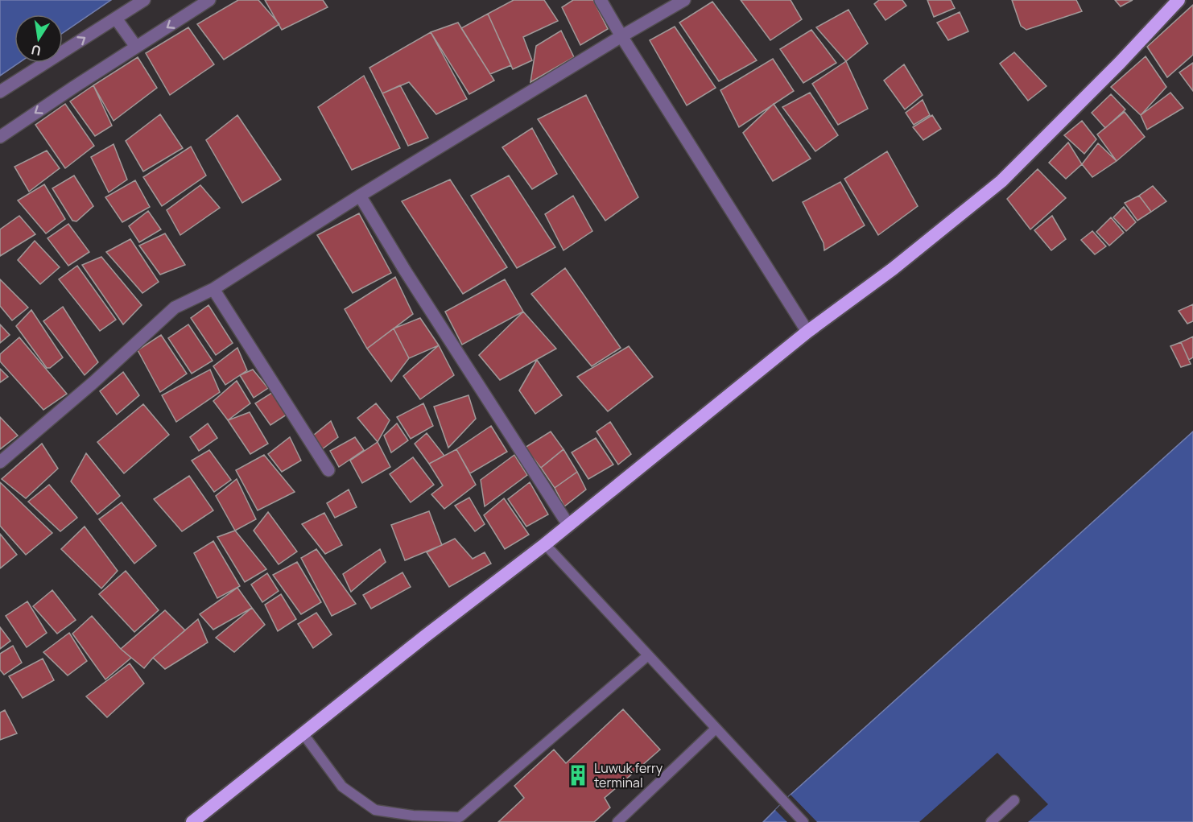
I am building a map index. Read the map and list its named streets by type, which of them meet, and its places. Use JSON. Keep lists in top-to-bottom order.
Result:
{
  "places": {
    "building": ["Luwuk ferry terminal"]
  },
  "north": "bottom"
}
